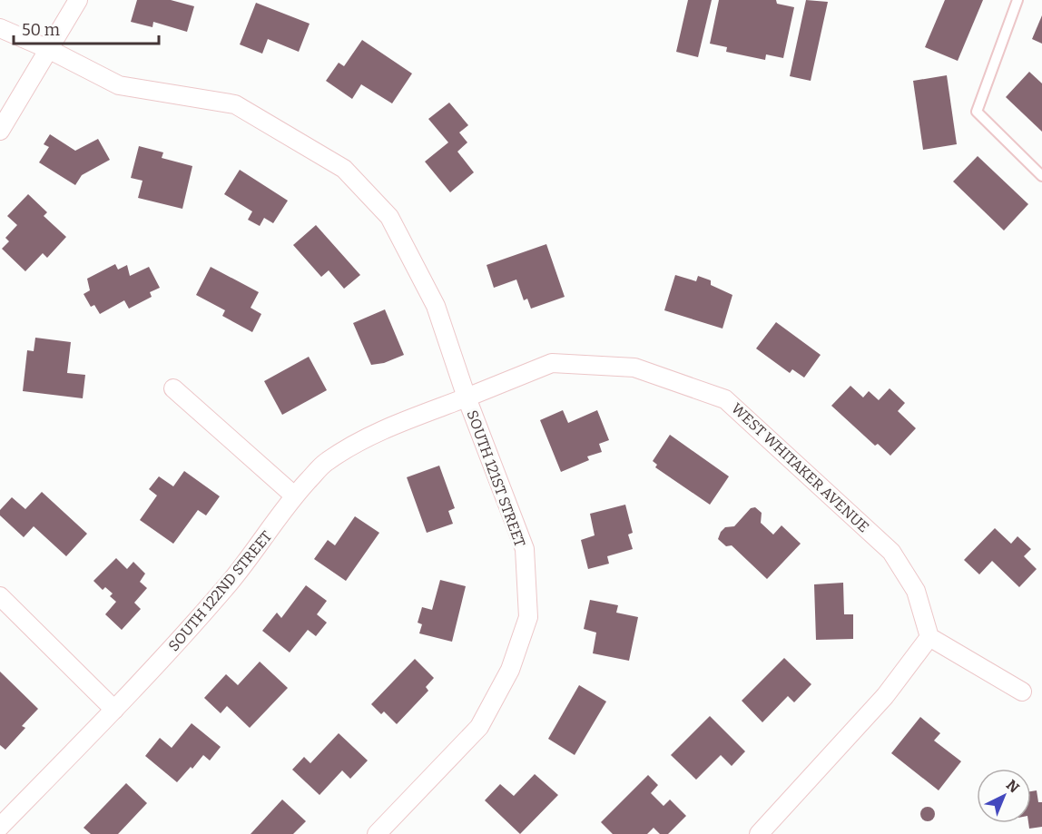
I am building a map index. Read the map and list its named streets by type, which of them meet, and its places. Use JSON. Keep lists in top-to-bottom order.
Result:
{
  "streets": {
    "street": ["WEST WHITAKER AVENUE", "SOUTH 121ST STREET", "SOUTH 122ND STREET"]
  },
  "crossings": [
    ["WEST WHITAKER AVENUE", "SOUTH 121ST STREET"],
    ["WEST WHITAKER AVENUE", "SOUTH 122ND STREET"],
    ["SOUTH 121ST STREET", "SOUTH 122ND STREET"]
  ],
  "scale_bar": "50 m",
  "north": "top right"
}
